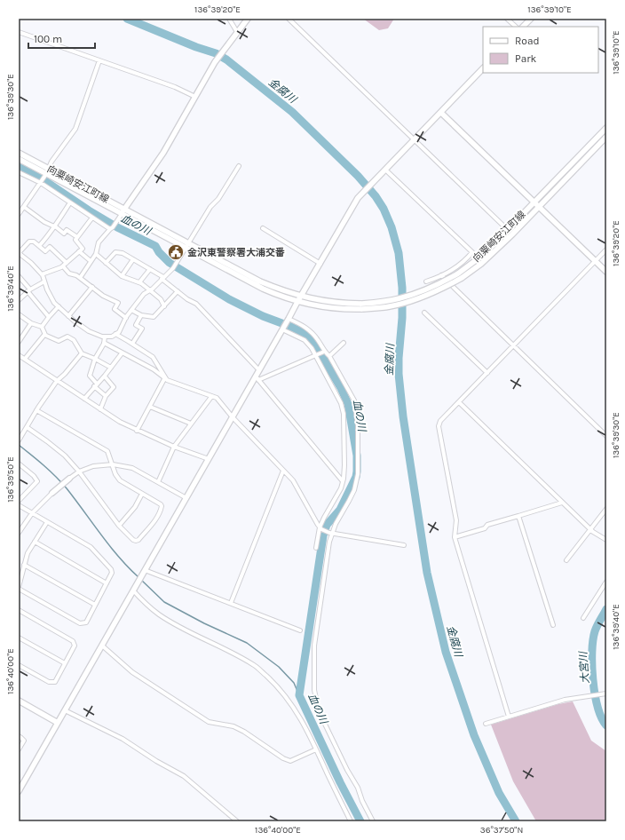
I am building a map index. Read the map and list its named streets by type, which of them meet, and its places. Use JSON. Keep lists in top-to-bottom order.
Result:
{
  "streets": {
    "street": ["向粟崎安江町線"]
  },
  "water": ["金腐川", "血の川", "大宮川"],
  "places": {
    "public building": ["金沢東警察署大浦交番"]
  },
  "legend": ["Road", "Park"],
  "scale_bar": "100 m",
  "coordinates": [
    "136°39'20\"E",
    "136°39'10\"E",
    "136°39'30\"E",
    "136°39'40\"E",
    "136°39'50\"E",
    "136°40'00\"E",
    "36°37'50\"N"
  ]
}
